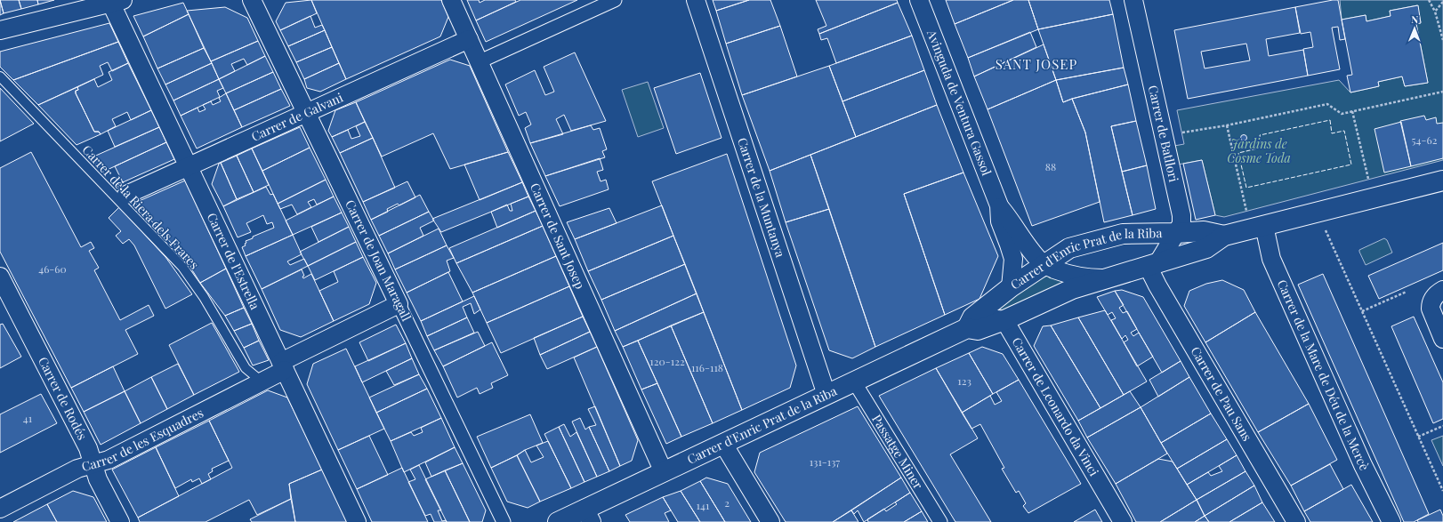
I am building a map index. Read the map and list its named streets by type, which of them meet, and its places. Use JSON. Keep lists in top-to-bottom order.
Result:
{
  "streets": {
    "street": [
      "Avinguda de Ventura Gassol",
      "Carrer de Galvani",
      "Carrer de Batllori",
      "Carrer de la Muntanya",
      "Carrer de Sant Josep",
      "Carrer de l'Estrella",
      "Carrer de Joan Maragall",
      "Carrer d'Enric Prat de la Riba",
      "Carrer de la Mare de Déu de la Mercè",
      "Carrer de Pau Sans",
      "Carrer de Rodés",
      "Carrer de Leonardo da Vinci",
      "Carrer de les Esquadres",
      "Passatge Miner"
    ],
    "lane": ["Carrer de la Riera dels Frares"]
  },
  "crossings": [
    ["Avinguda de Ventura Gassol", "Carrer d'Enric Prat de la Riba"],
    ["Carrer de Galvani", "Carrer de Sant Josep"],
    ["Carrer de Galvani", "Carrer de l'Estrella"],
    ["Carrer de Galvani", "Carrer de Joan Maragall"],
    ["Carrer de Batllori", "Carrer d'Enric Prat de la Riba"],
    ["Carrer de Batllori", "Carrer de Pau Sans"],
    ["Carrer de la Muntanya", "Carrer d'Enric Prat de la Riba"],
    ["Carrer de la Riera dels Frares", "Carrer de les Esquadres"],
    ["Carrer de Sant Josep", "Carrer d'Enric Prat de la Riba"],
    ["Carrer de l'Estrella", "Carrer de les Esquadres"],
    ["Carrer de Joan Maragall", "Carrer de les Esquadres"],
    ["Carrer d'Enric Prat de la Riba", "Carrer de la Mare de Déu de la Mercè"],
    ["Carrer d'Enric Prat de la Riba", "Carrer de Pau Sans"],
    ["Carrer d'Enric Prat de la Riba", "Carrer de Leonardo da Vinci"],
    ["Carrer d'Enric Prat de la Riba", "Passatge Miner"],
    ["Carrer de Rodés", "Carrer de les Esquadres"]
  ],
  "districts": ["SANT JOSEP"],
  "parks": ["Jardins de Cosme Toda"],
  "house_numbers": [
    "54-62",
    "88",
    "46-60",
    "120-122",
    "116-118",
    "123",
    "41",
    "131-137",
    "2",
    "141"
  ],
  "north": "top"
}
